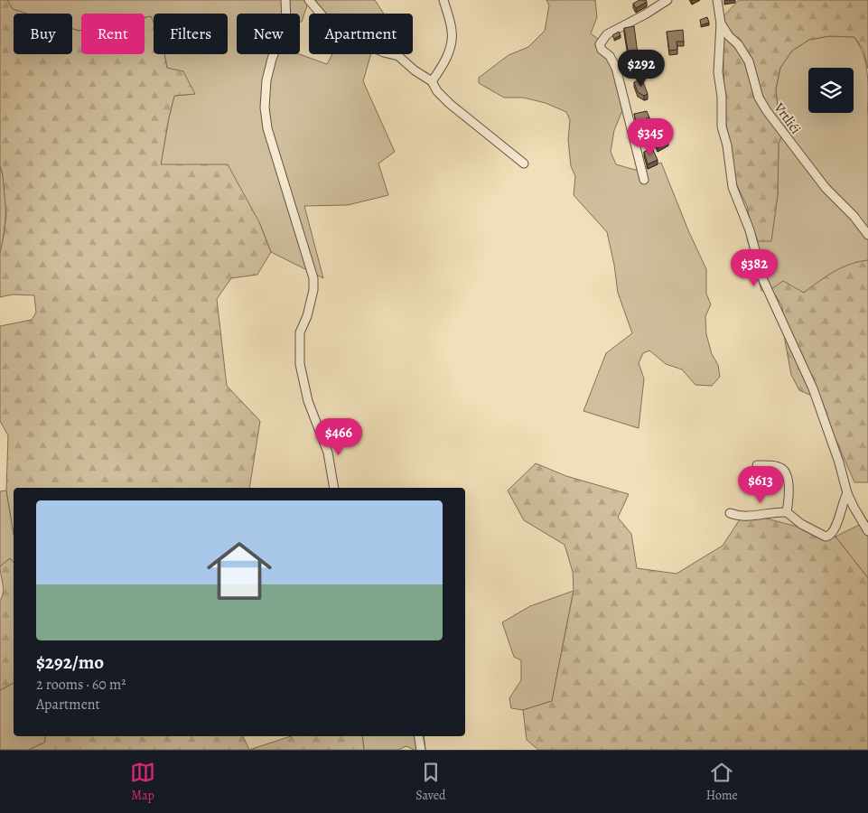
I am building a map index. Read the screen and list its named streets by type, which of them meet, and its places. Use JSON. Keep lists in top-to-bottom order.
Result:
{
  "streets": {
    "street": ["Vrtlići"]
  },
  "page": {
    "chip": [
      "Buy",
      "Rent",
      "Filters",
      "New",
      "Apartment"
    ],
    "price": [
      "$292",
      "$345",
      "$382",
      "$466",
      "$613"
    ],
    "list": [
      {
        "name": "$292/mo",
        "note": "2 rooms · 60 m² · Apartment"
      }
    ],
    "tabs": ["Map", "Saved", "Home"]
  }
}
